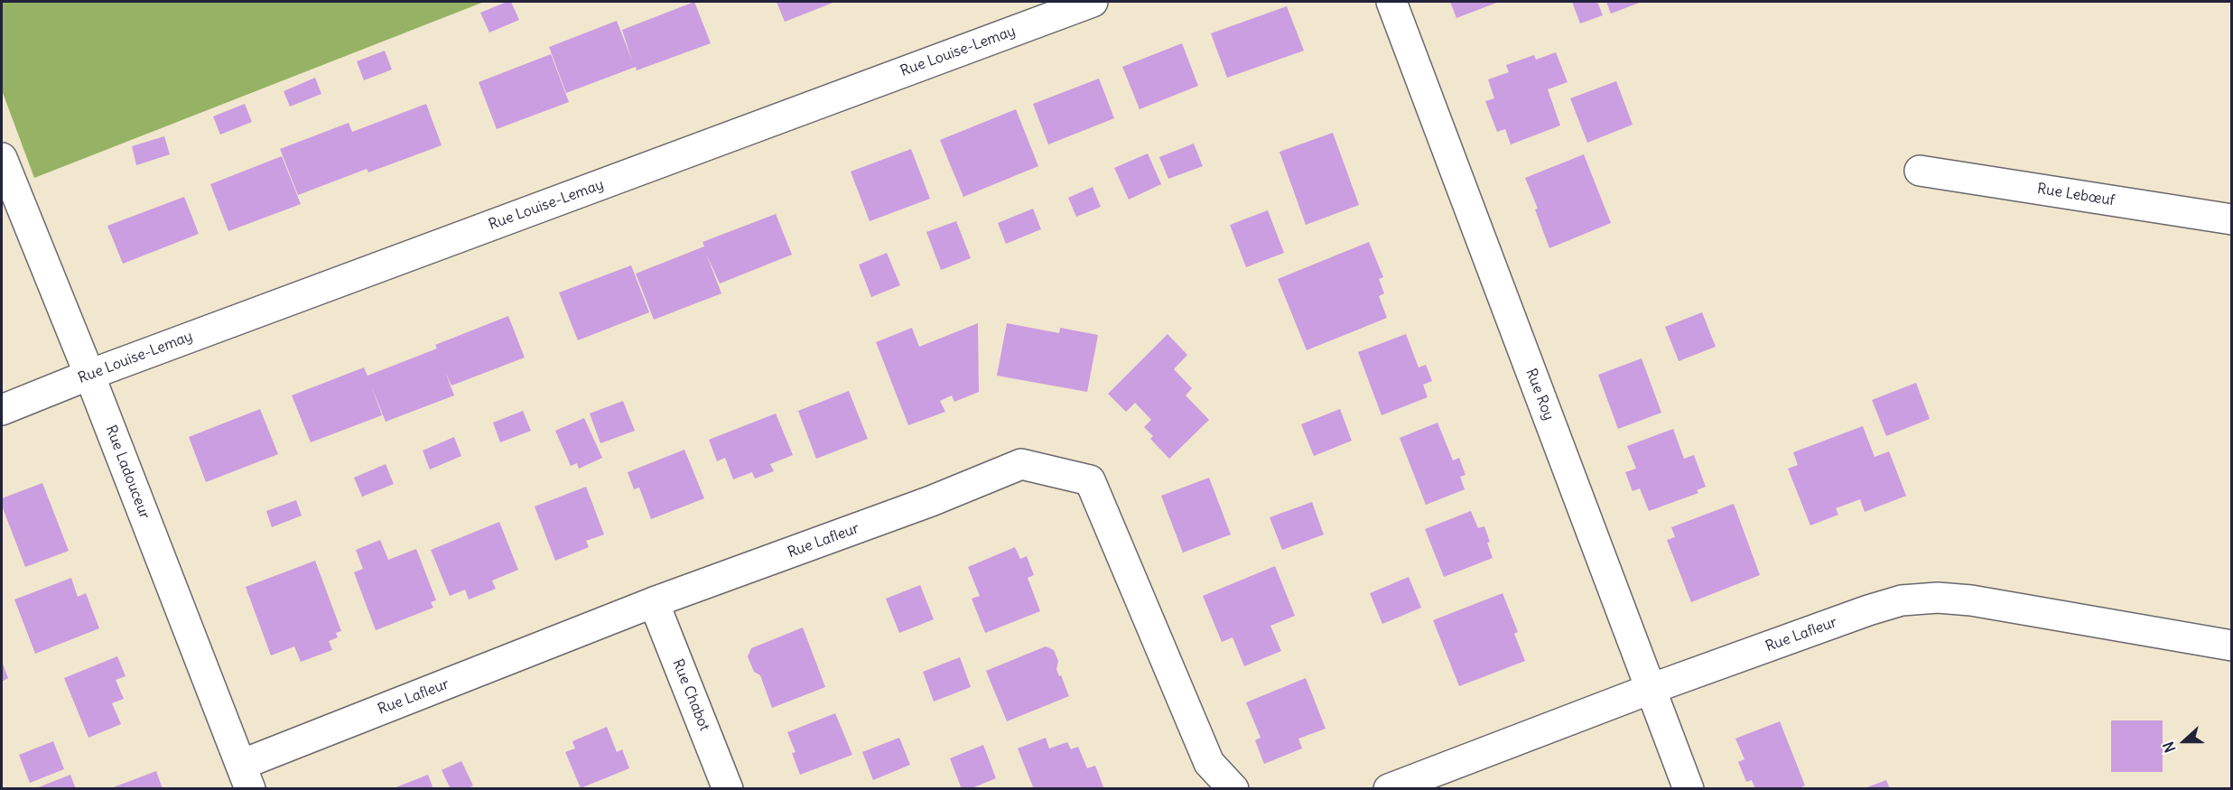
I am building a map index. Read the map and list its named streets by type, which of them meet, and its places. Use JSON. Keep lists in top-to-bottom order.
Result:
{
  "streets": {
    "street": [
      "Rue Louise-Lemay",
      "Rue Lebœuf",
      "Rue Roy",
      "Rue Ladouceur",
      "Rue Lafleur",
      "Rue Chabot"
    ]
  },
  "crossings": [
    ["Rue Louise-Lemay", "Rue Ladouceur"],
    ["Rue Roy", "Rue Lafleur"],
    ["Rue Ladouceur", "Rue Lafleur"],
    ["Rue Lafleur", "Rue Chabot"]
  ],
  "north": "left"
}
